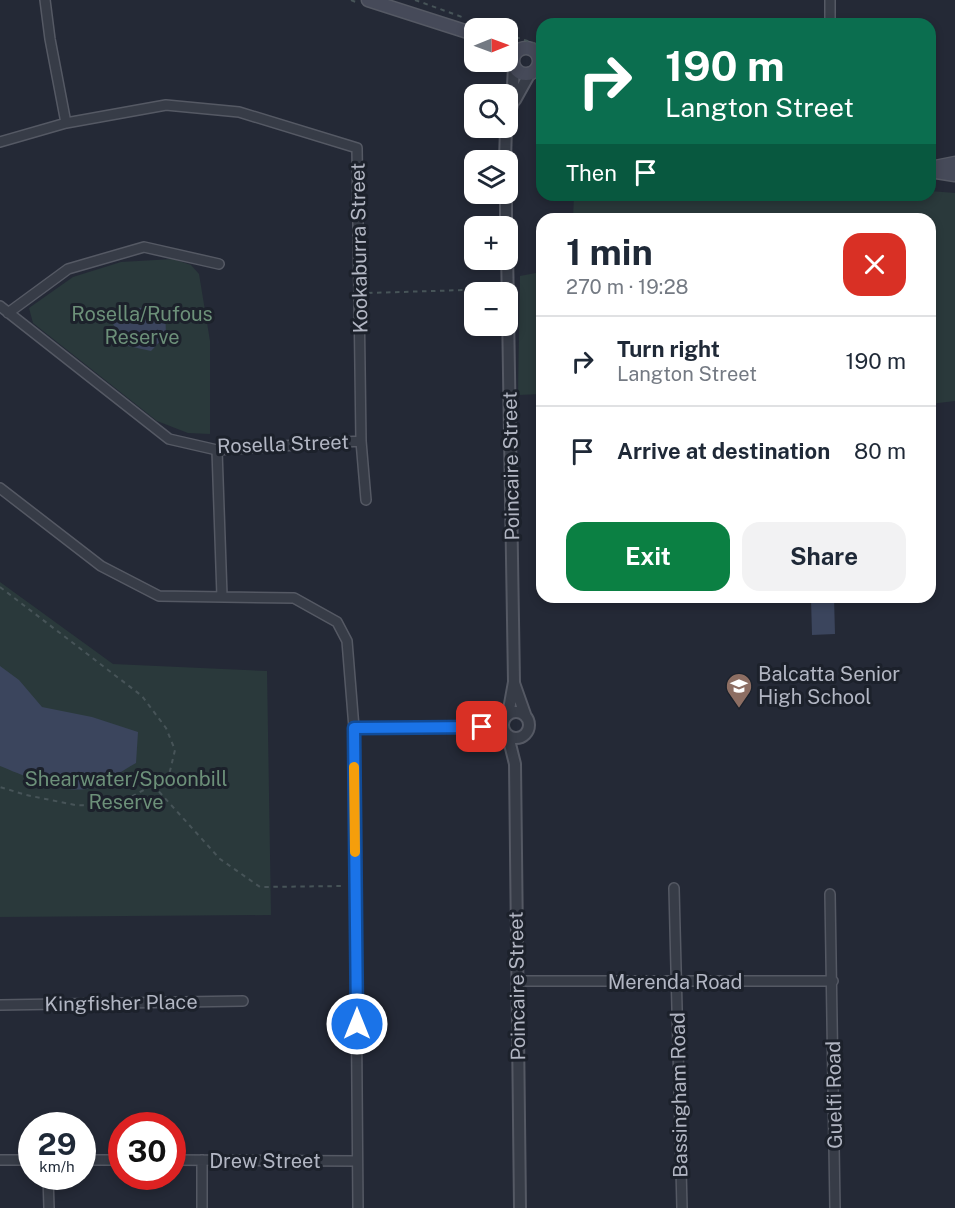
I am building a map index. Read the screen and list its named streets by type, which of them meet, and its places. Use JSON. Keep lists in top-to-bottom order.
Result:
{
  "streets": {
    "street": [
      "Kookaburra Street",
      "Rosella Street",
      "Poincaire Street",
      "Merenda Road",
      "Kingfisher Place",
      "Bassingham Road",
      "Guelfi Road",
      "Drew Street"
    ]
  },
  "crossings": [
    ["Kookaburra Street", "Rosella Street"],
    ["Poincaire Street", "Merenda Road"],
    ["Merenda Road", "Bassingham Road"],
    ["Merenda Road", "Guelfi Road"]
  ],
  "parks": ["Rosella/Rufous Reserve", "Shearwater/Spoonbill Reserve"],
  "places": {
    "school or university": ["Balcatta Senior High School"]
  },
  "north": "right",
  "page": {
    "map_buttons": ["+", "−"],
    "turn": ["190 m", "Langton Street"],
    "then": "Then",
    "heading": ["1 min", "270 m · 19:28"],
    "list": [
      {
        "name": "Turn right",
        "note": "Langton Street",
        "value": "190 m"
      },
      {
        "name": "Arrive at destination",
        "value": "80 m"
      }
    ],
    "buttons": ["Exit", "Share"],
    "speed": "29 km/h",
    "limit": "30"
  }
}
